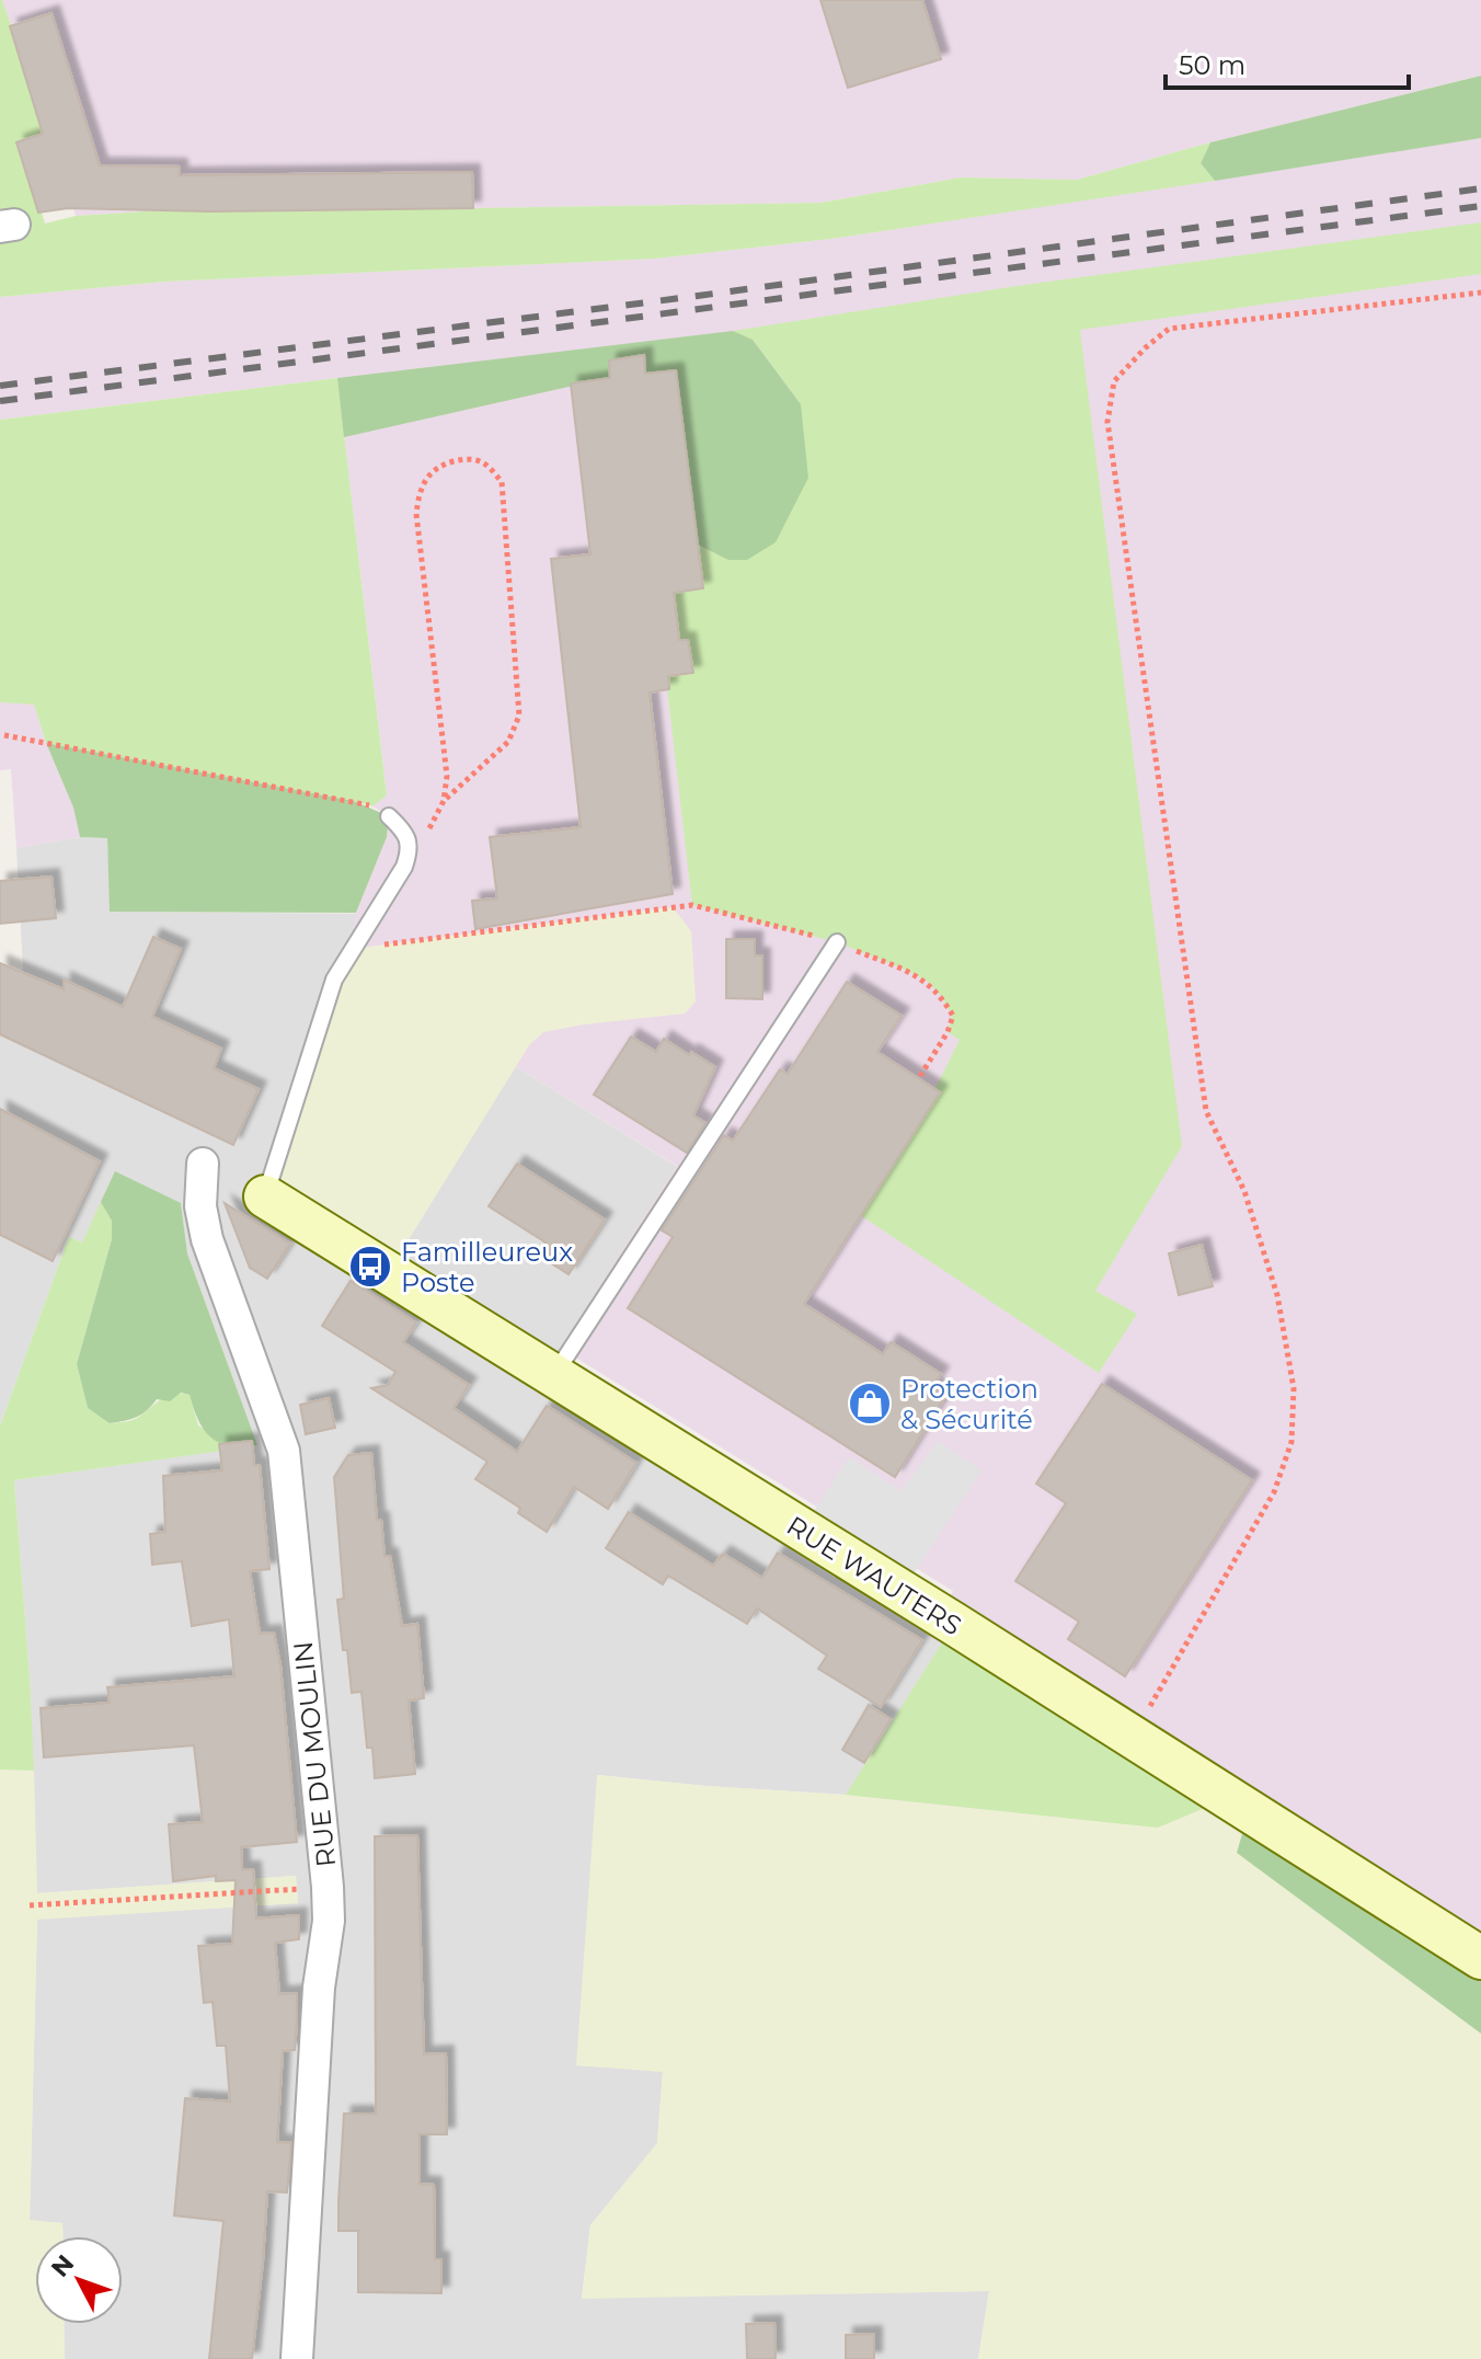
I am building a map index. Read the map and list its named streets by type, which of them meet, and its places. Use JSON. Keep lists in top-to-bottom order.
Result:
{
  "streets": {
    "street": ["RUE WAUTERS", "RUE DU MOULIN"]
  },
  "places": {
    "bus stop": ["Familleureux Poste"],
    "shop": ["Protection & Sécurité"]
  },
  "scale_bar": "50 m",
  "north": "top left"
}
